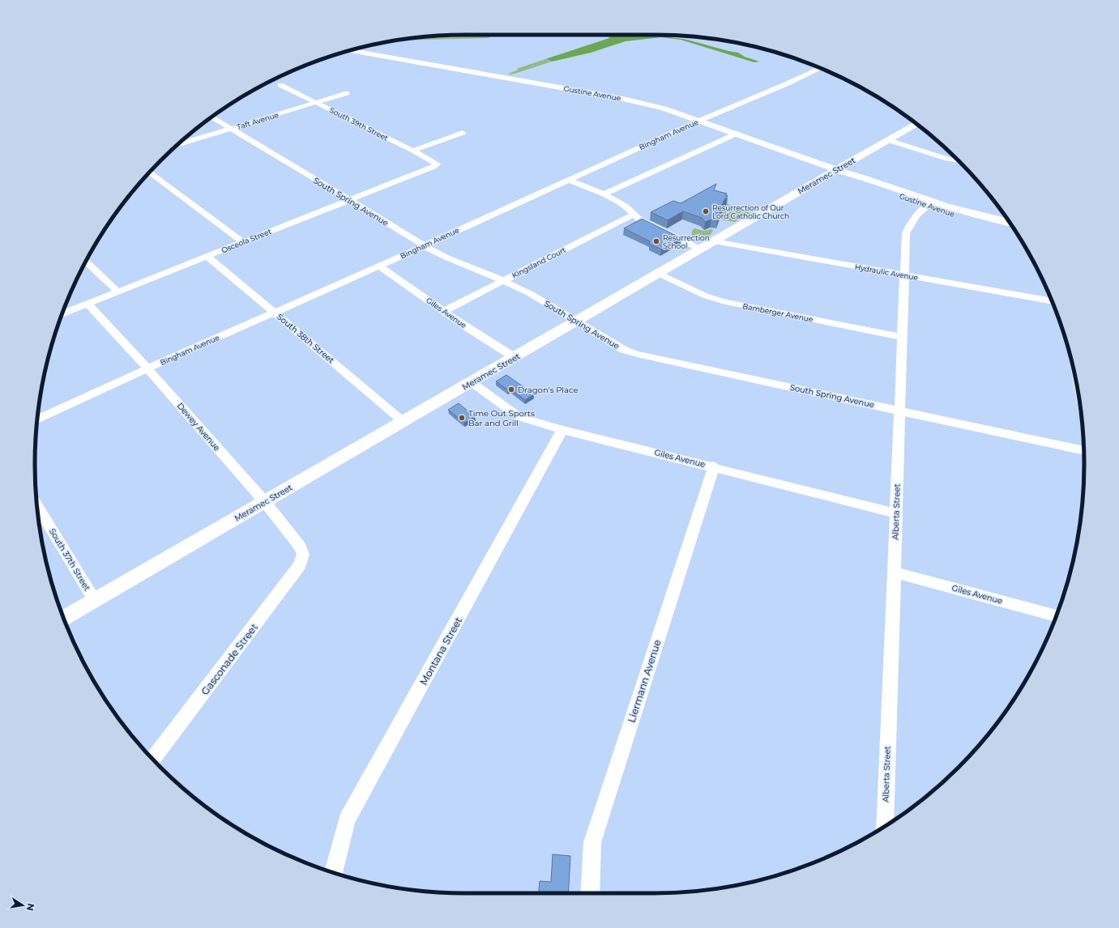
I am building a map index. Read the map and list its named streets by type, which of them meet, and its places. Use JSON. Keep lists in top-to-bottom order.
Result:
{
  "streets": {
    "street": [
      "Gustine Avenue",
      "Taft Avenue",
      "South 39th Street",
      "Bingham Avenue",
      "Meramec Street",
      "South Spring Avenue",
      "Osceola Street",
      "Kingsland Court",
      "Hydraulic Avenue",
      "Giles Avenue",
      "Bamberger Avenue",
      "South 38th Street",
      "Dewey Avenue",
      "Alberta Street",
      "South 37th Street",
      "Montana Street",
      "Gasconade Street",
      "Liermann Avenue"
    ]
  },
  "crossings": [
    ["Gustine Avenue", "Bingham Avenue"],
    ["Gustine Avenue", "Meramec Street"],
    ["Gustine Avenue", "Alberta Street"],
    ["Taft Avenue", "South 39th Street"],
    ["Taft Avenue", "South Spring Avenue"],
    ["South 39th Street", "Osceola Street"],
    ["Bingham Avenue", "South Spring Avenue"],
    ["Bingham Avenue", "Giles Avenue"],
    ["Bingham Avenue", "South 38th Street"],
    ["Bingham Avenue", "Dewey Avenue"],
    ["Meramec Street", "South Spring Avenue"],
    ["Meramec Street", "Hydraulic Avenue"],
    ["Meramec Street", "Giles Avenue"],
    ["Meramec Street", "Bamberger Avenue"],
    ["Meramec Street", "South 38th Street"],
    ["Meramec Street", "Dewey Avenue"],
    ["Meramec Street", "South 37th Street"],
    ["South Spring Avenue", "Osceola Street"],
    ["South Spring Avenue", "Kingsland Court"],
    ["South Spring Avenue", "Alberta Street"],
    ["Osceola Street", "South 38th Street"],
    ["Osceola Street", "Dewey Avenue"],
    ["Kingsland Court", "Giles Avenue"],
    ["Hydraulic Avenue", "Alberta Street"],
    ["Giles Avenue", "Alberta Street"],
    ["Giles Avenue", "Montana Street"],
    ["Giles Avenue", "Liermann Avenue"],
    ["Bamberger Avenue", "Alberta Street"],
    ["Dewey Avenue", "Gasconade Street"]
  ],
  "places": [
    "Resurrection of Our Lord Catholic Church",
    "Resurrection School",
    "Dragon's Place",
    "Time Out Sports Bar and Grill"
  ],
  "north": "right"
}
